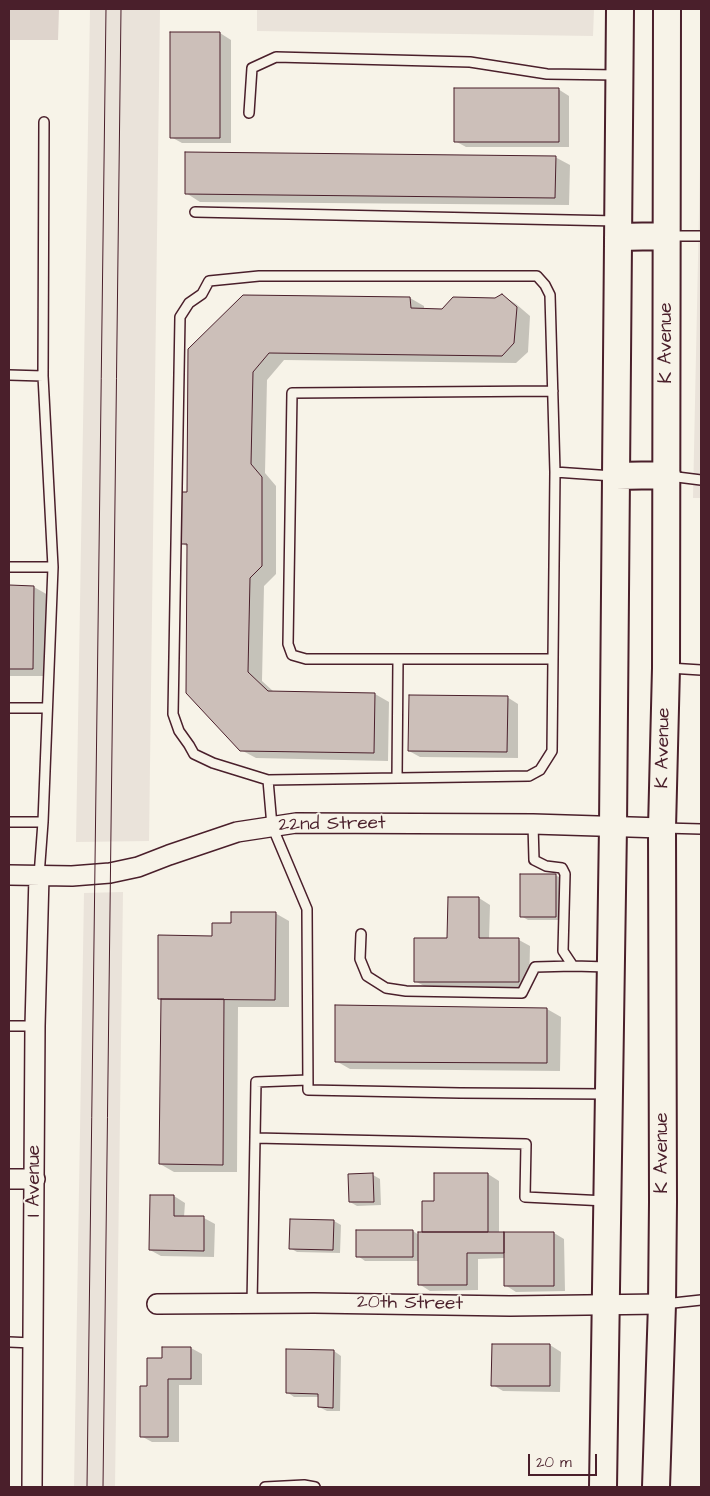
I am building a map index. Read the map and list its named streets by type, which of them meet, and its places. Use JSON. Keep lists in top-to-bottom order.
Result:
{
  "streets": {
    "main road": ["K Avenue"],
    "street": ["22nd Street", "I Avenue", "20th Street"]
  },
  "crossings": [
    ["K Avenue", "22nd Street"],
    ["K Avenue", "20th Street"],
    ["22nd Street", "I Avenue"]
  ],
  "scale_bar": "20 m"
}
